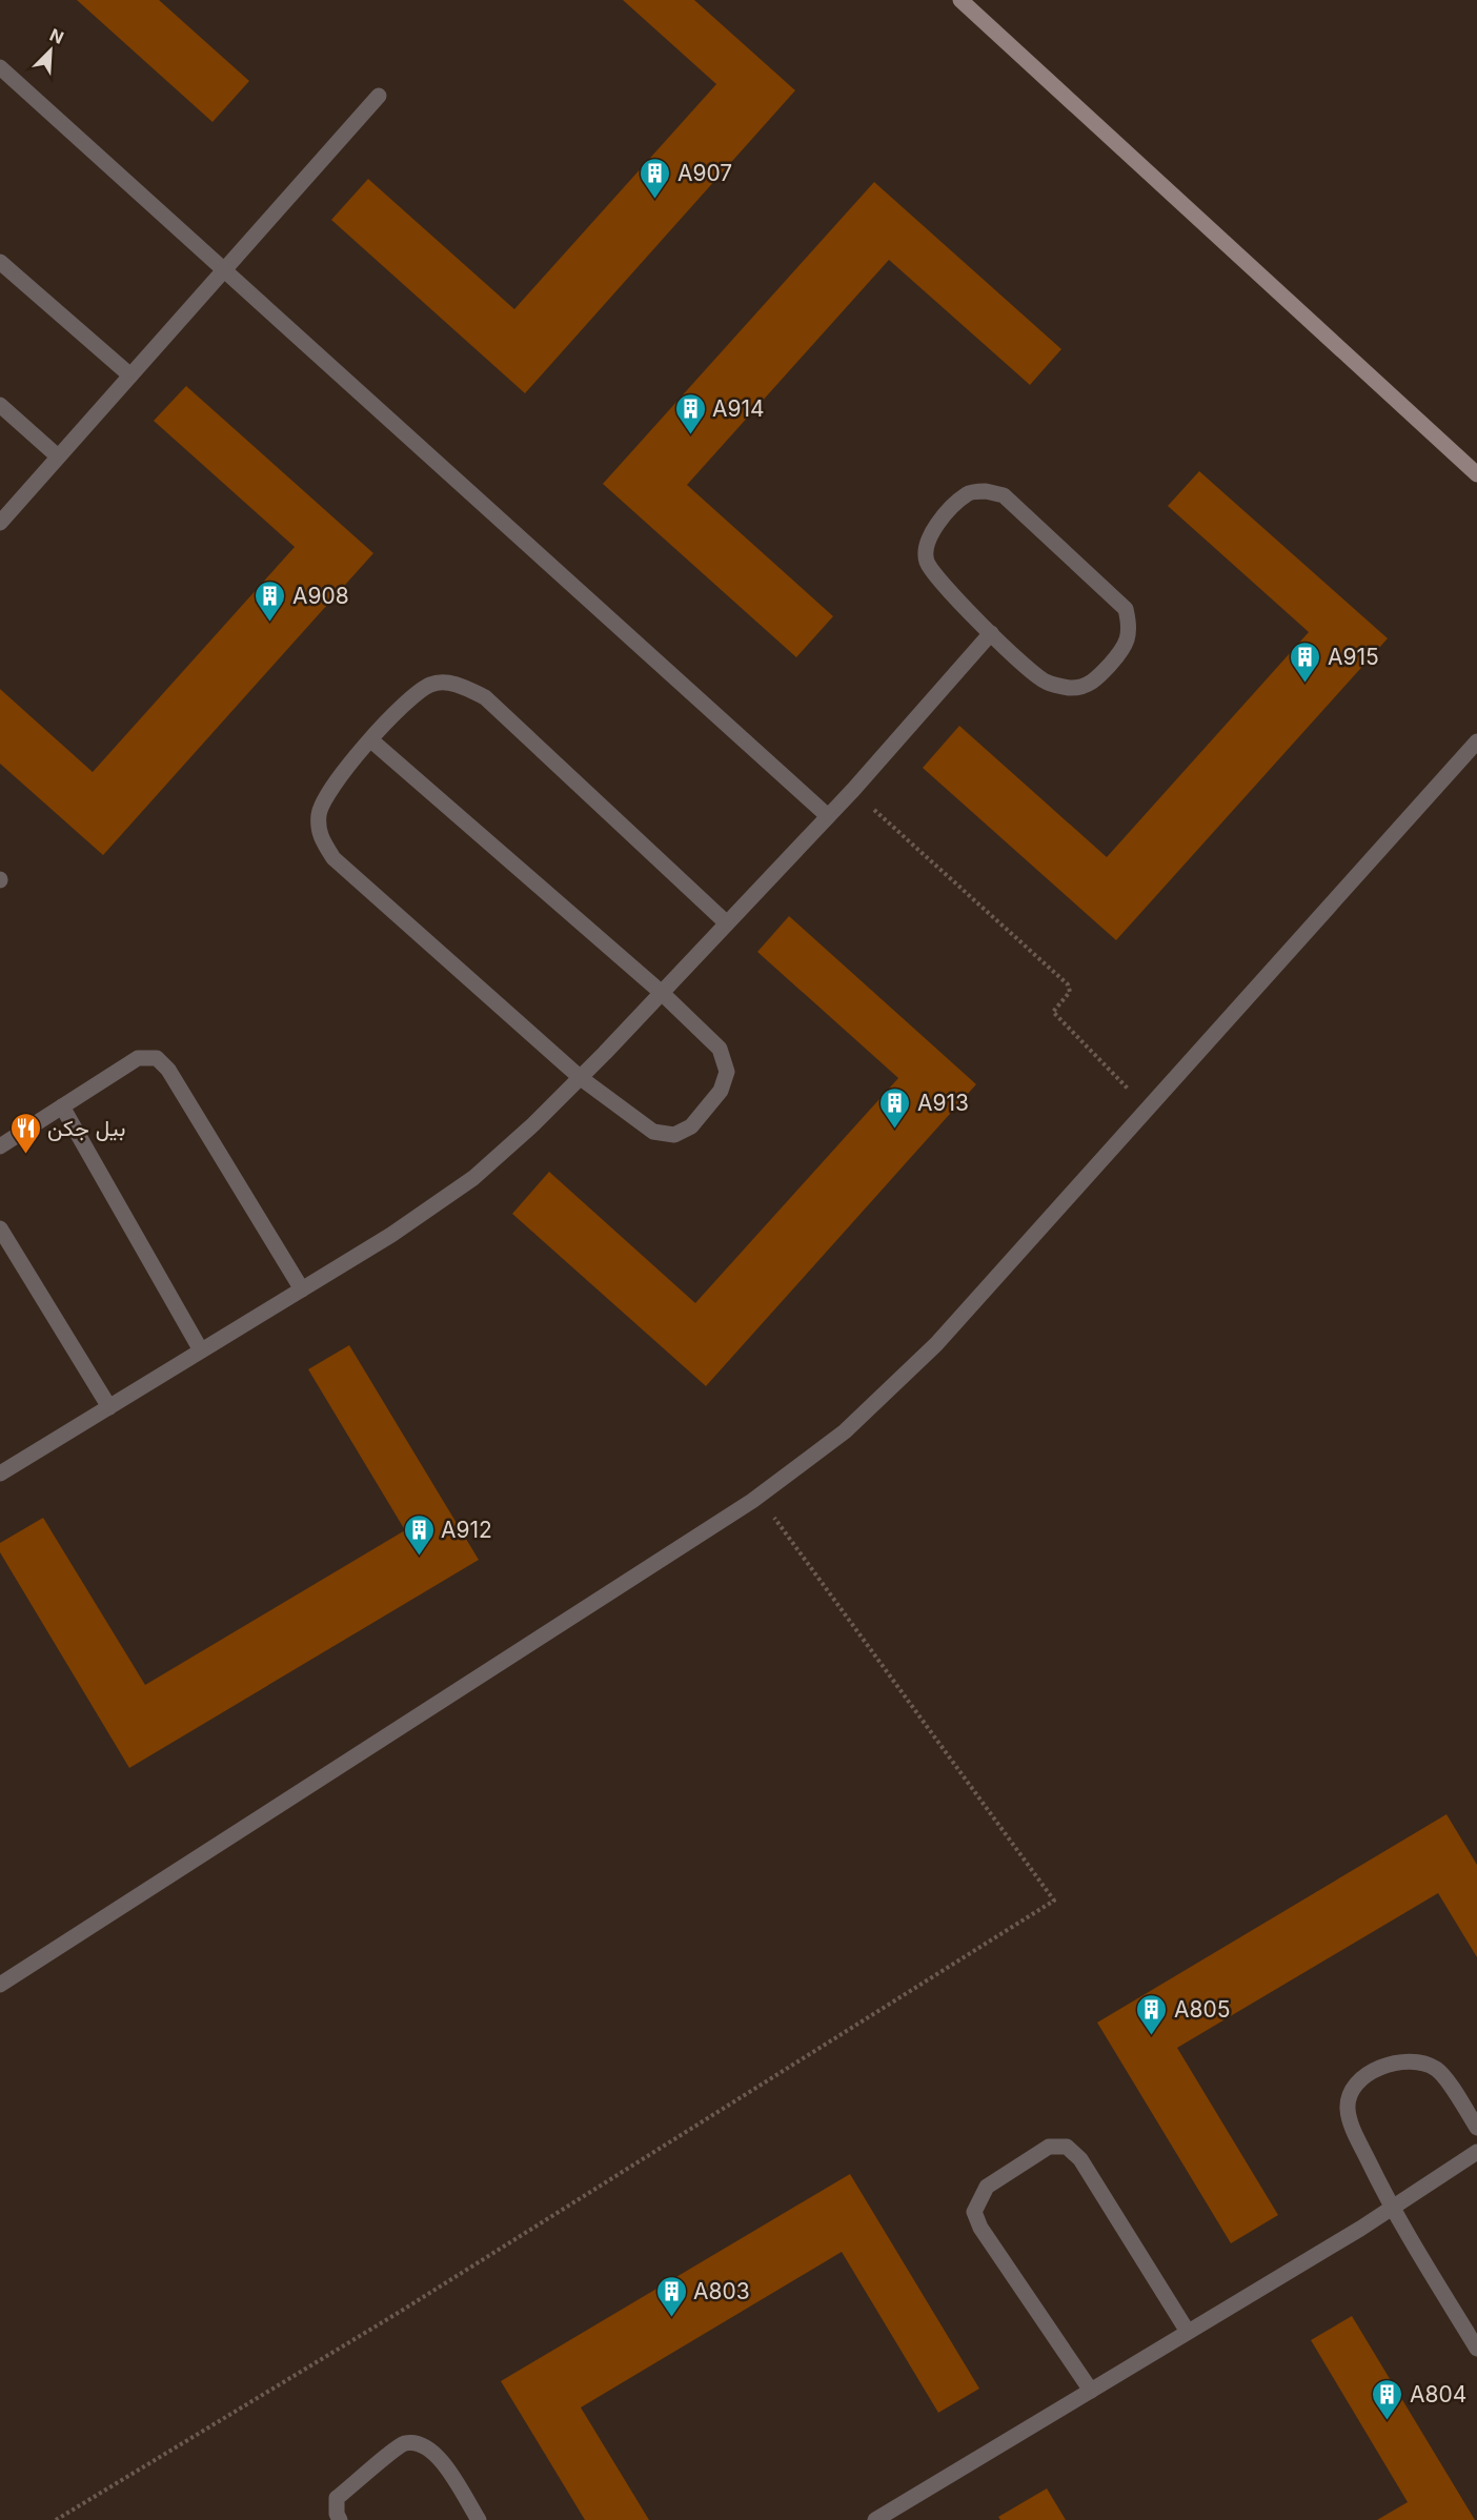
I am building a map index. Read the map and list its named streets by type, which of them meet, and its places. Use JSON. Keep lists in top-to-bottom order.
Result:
{
  "places": {
    "building": [
      "A907",
      "A914",
      "A908",
      "A915",
      "A913",
      "A912",
      "A805",
      "A803",
      "A804"
    ],
    "restaurant": ["بيل جكن"]
  },
  "north": "top right"
}
